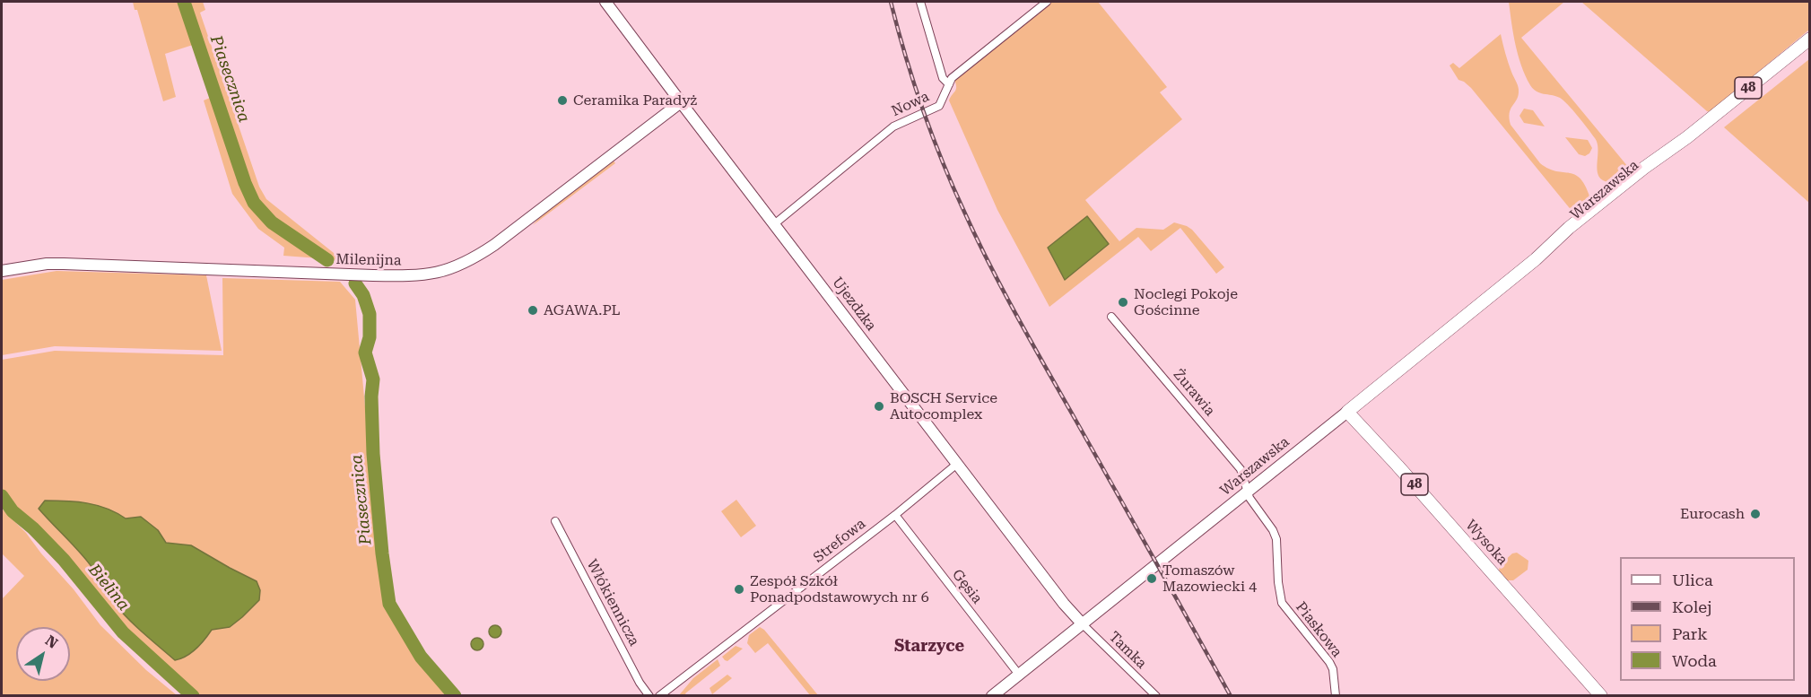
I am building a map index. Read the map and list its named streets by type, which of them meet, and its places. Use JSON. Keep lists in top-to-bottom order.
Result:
{
  "streets": {
    "main road": [
      "48",
      "Warszawska",
      "Milenijna",
      "Ujezdzka",
      "Wysoka"
    ],
    "street": [
      "Nowa",
      "Żurawia",
      "Strefowa",
      "Gęsia",
      "Włókiennicza",
      "Piaskowa",
      "Tamka"
    ]
  },
  "crossings": [
    ["Nowa", "Ujezdzka"],
    ["Warszawska", "Ujezdzka"],
    ["Warszawska", "Żurawia"],
    ["Warszawska", "Wysoka"],
    ["Warszawska", "Gęsia"],
    ["Warszawska", "Piaskowa"],
    ["Warszawska", "Tamka"],
    ["Milenijna", "Ujezdzka"],
    ["Ujezdzka", "Strefowa"],
    ["Ujezdzka", "Tamka"],
    ["Żurawia", "Piaskowa"],
    ["Strefowa", "Gęsia"]
  ],
  "districts": ["Starzyce"],
  "water": ["Piasecznica", "Bielina"],
  "places": [
    "Ceramika Paradyż",
    "Noclegi Pokoje Gościnne",
    "AGAWA.PL",
    "BOSCH Service Autocomplex",
    "Eurocash",
    "Tomaszów Mazowiecki 4",
    "Zespół Szkół Ponadpodstawowych nr 6"
  ],
  "legend": [
    "Ulica",
    "Kolej",
    "Park",
    "Woda"
  ],
  "north": "top right"
}
